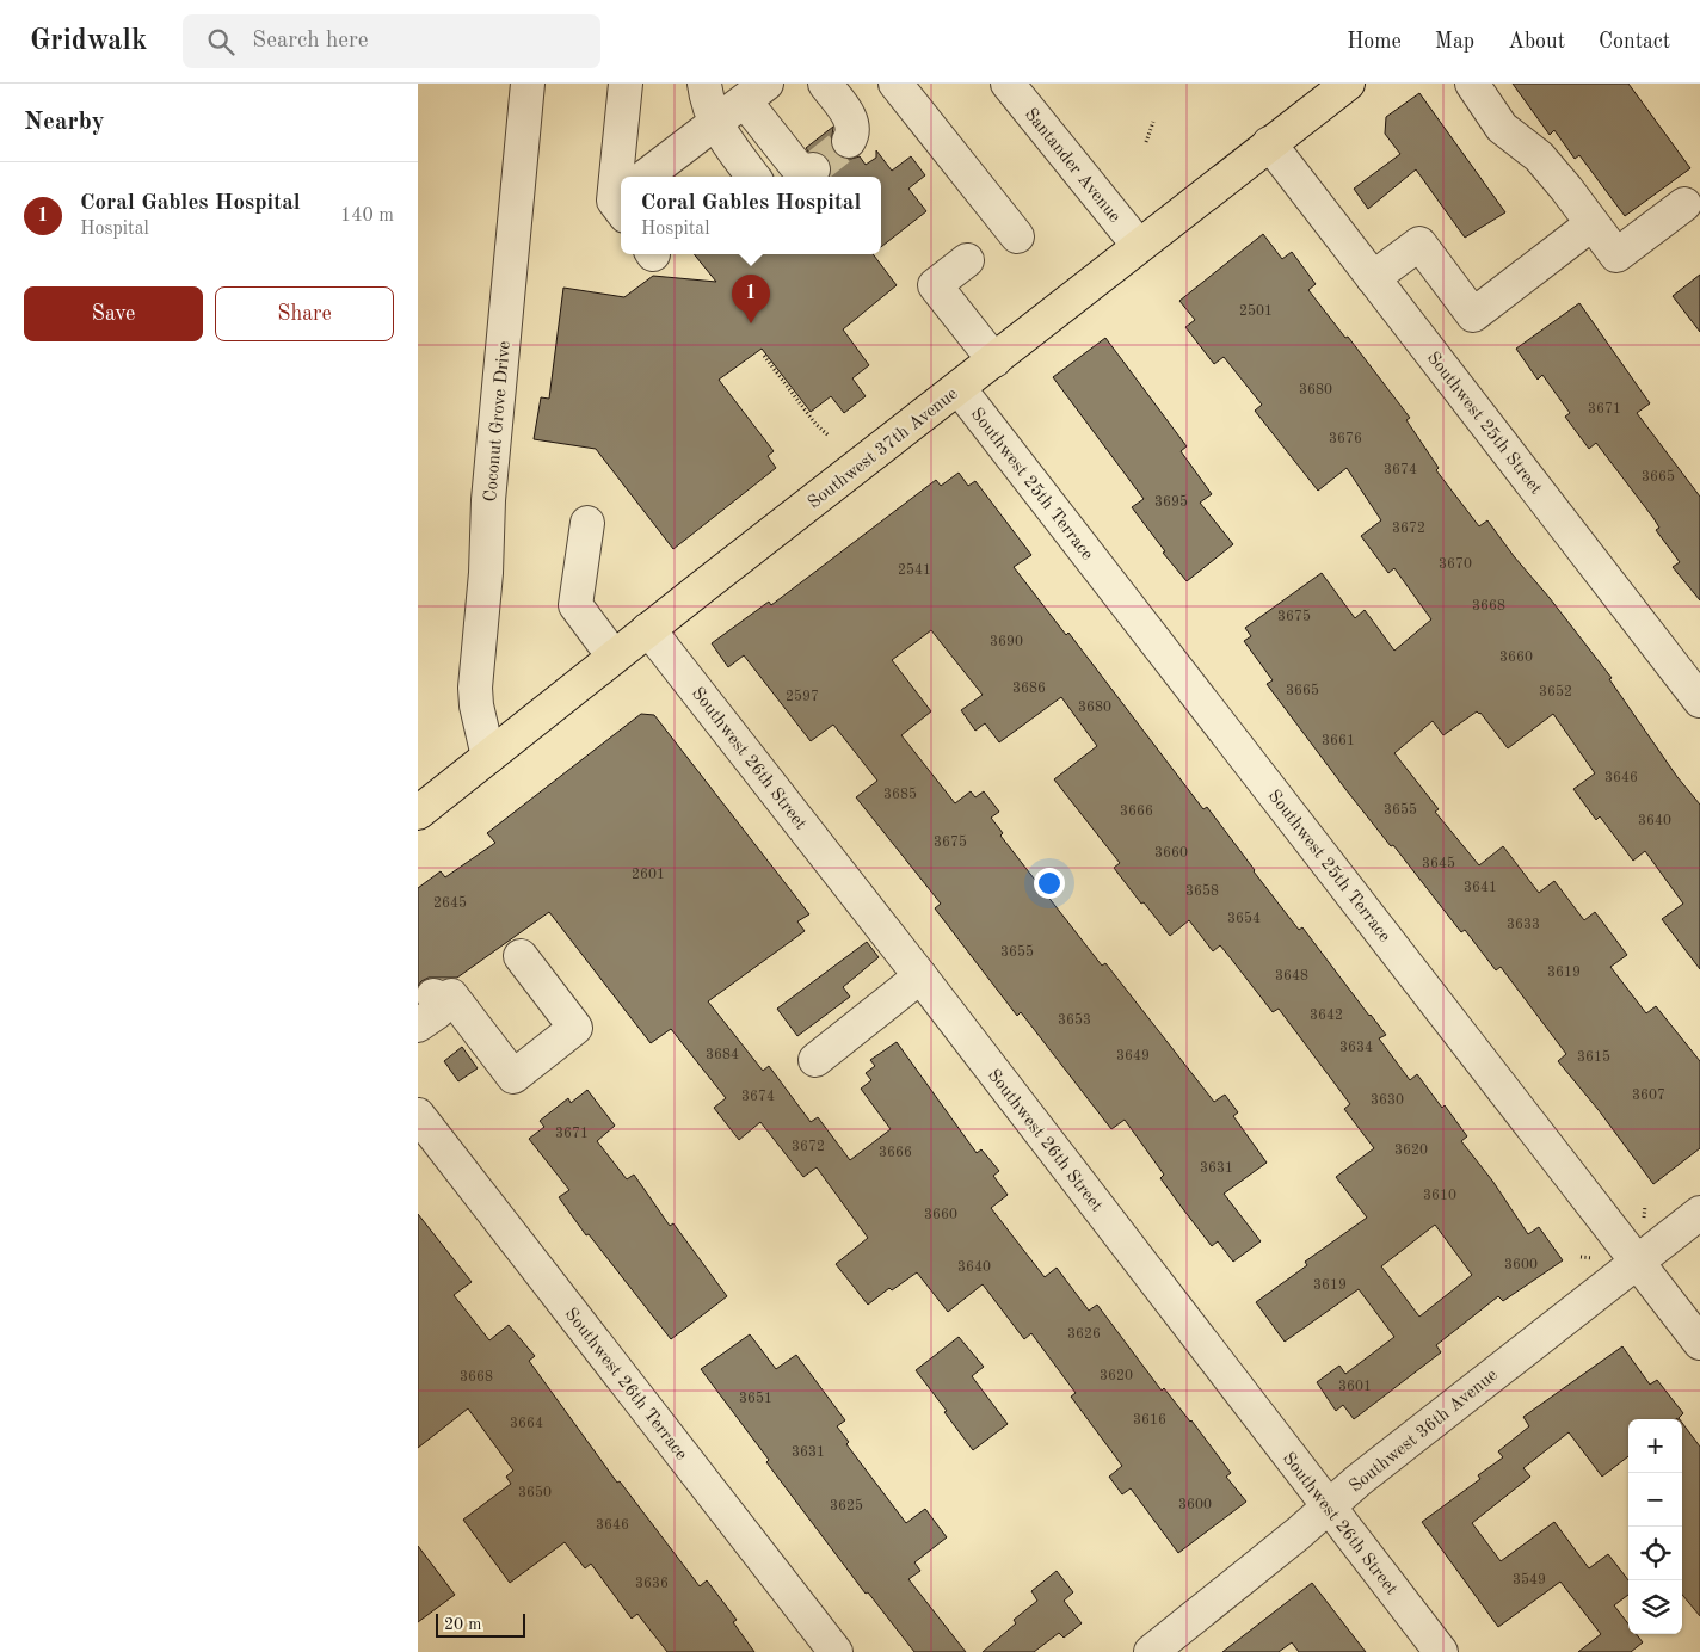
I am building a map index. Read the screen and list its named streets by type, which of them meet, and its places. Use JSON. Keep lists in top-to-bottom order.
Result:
{
  "streets": {
    "main road": ["Southwest 37th Avenue"],
    "street": [
      "Santander Avenue",
      "Coconut Grove Drive",
      "Southwest 25th Street",
      "Southwest 25th Terrace",
      "Southwest 26th Street",
      "Southwest 26th Terrace",
      "Southwest 36th Avenue"
    ]
  },
  "crossings": [
    ["Santander Avenue", "Southwest 37th Avenue"],
    ["Coconut Grove Drive", "Southwest 37th Avenue"],
    ["Southwest 25th Street", "Southwest 37th Avenue"],
    ["Southwest 37th Avenue", "Southwest 25th Terrace"],
    ["Southwest 37th Avenue", "Southwest 26th Street"],
    ["Southwest 25th Terrace", "Southwest 36th Avenue"],
    ["Southwest 26th Street", "Southwest 36th Avenue"]
  ],
  "house_numbers": [
    "2501",
    "3680",
    "3671",
    "3676",
    "3674",
    "3665",
    "3695",
    "3672",
    "3670",
    "2541",
    "3668",
    "3675",
    "3690",
    "3660",
    "3686",
    "3665",
    "3652",
    "2597",
    "3680",
    "3661",
    "3646",
    "3685",
    "3655",
    "3666",
    "3640",
    "3675",
    "3660",
    "3645",
    "2601",
    "3641",
    "3658",
    "2645",
    "3654",
    "3633",
    "3655",
    "3619",
    "3648",
    "3642",
    "3653",
    "3634",
    "3684",
    "3649",
    "3615",
    "3607",
    "3674",
    "3630",
    "3671",
    "3672",
    "3620",
    "3666",
    "3631",
    "3610",
    "3660",
    "3600",
    "3640",
    "3619",
    "3626",
    "3620",
    "3668",
    "3601",
    "3651",
    "3616",
    "3664",
    "3631",
    "3650",
    "3600",
    "3625",
    "3646",
    "3549",
    "3636"
  ],
  "scale_bar": "20 m",
  "page": {
    "header": "Gridwalk",
    "search": "Search here",
    "nav": [
      "Home",
      "Map",
      "About",
      "Contact"
    ],
    "heading": "Nearby",
    "list": [
      {
        "mark": "1",
        "name": "Coral Gables Hospital",
        "note": "Hospital",
        "value": "140 m"
      }
    ],
    "popup": ["Coral Gables Hospital", "Hospital"],
    "buttons": ["Save", "Share"],
    "pins": "1",
    "map_buttons": ["+", "−"],
    "scale": "20 m"
  }
}
